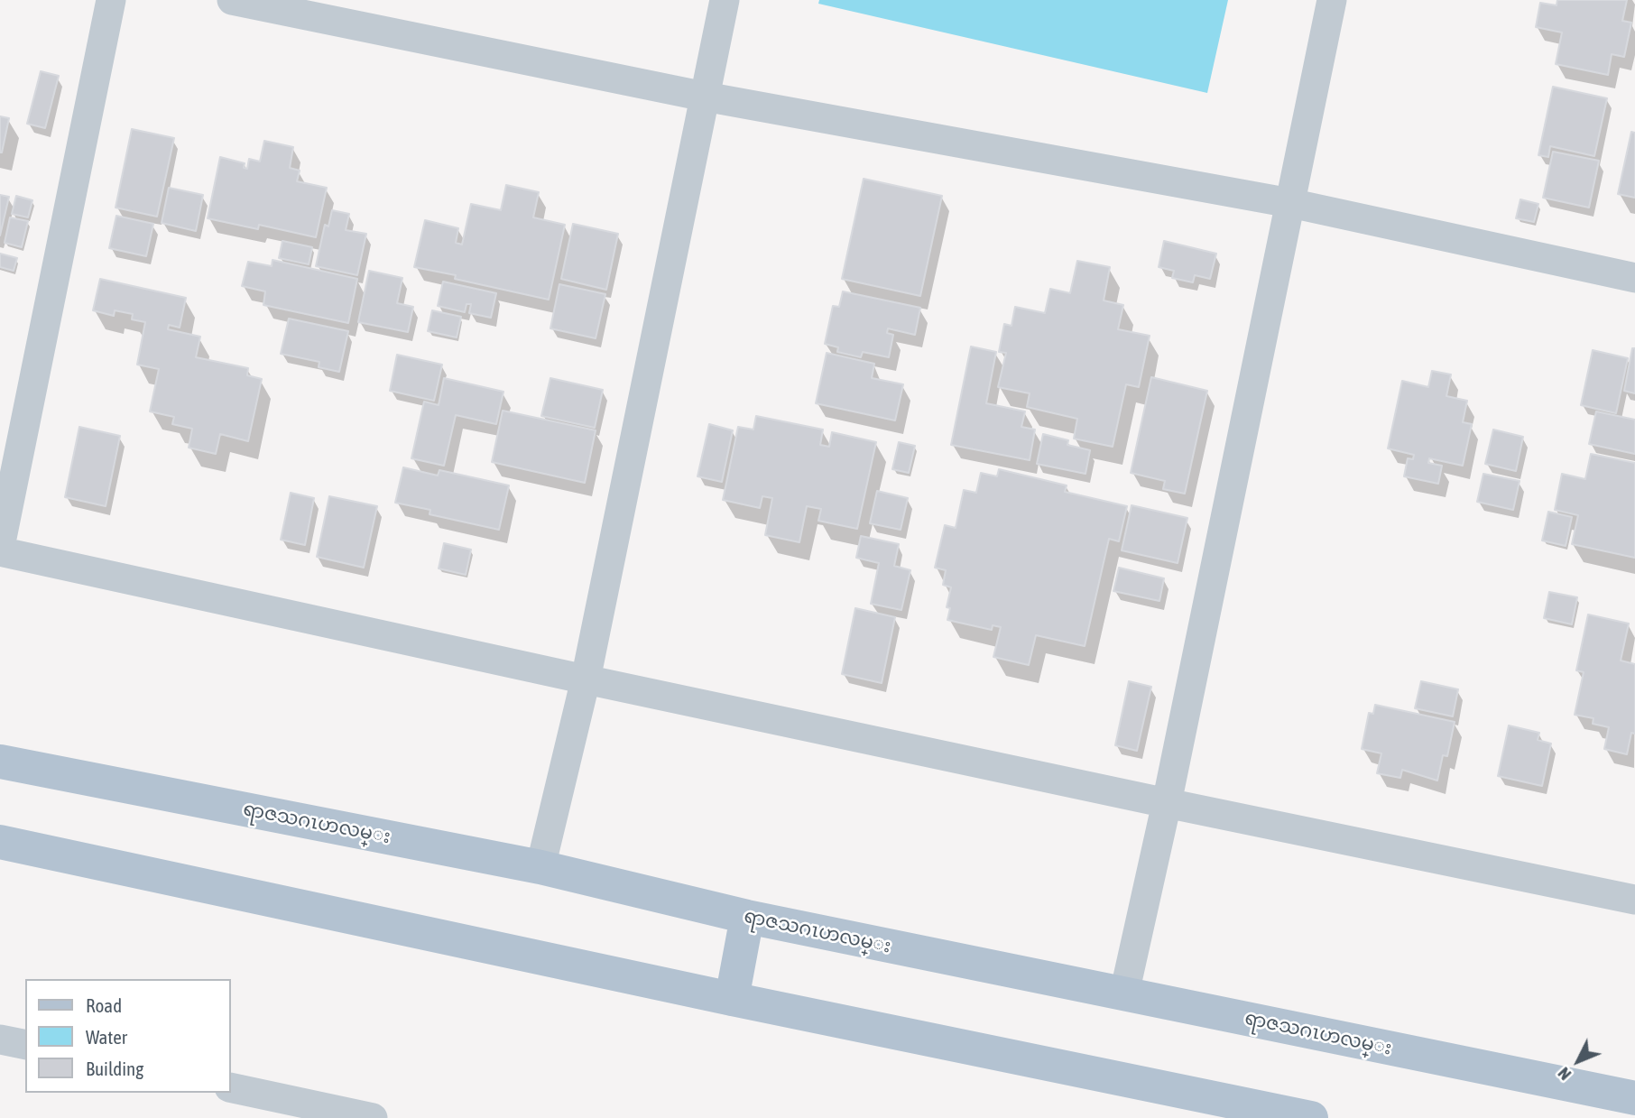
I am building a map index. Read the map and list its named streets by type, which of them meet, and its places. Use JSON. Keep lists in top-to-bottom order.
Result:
{
  "streets": {
    "main road": ["ရာဇသဂၤဟလမ္း"]
  },
  "legend": ["Road", "Water", "Building"],
  "north": "bottom left"
}
